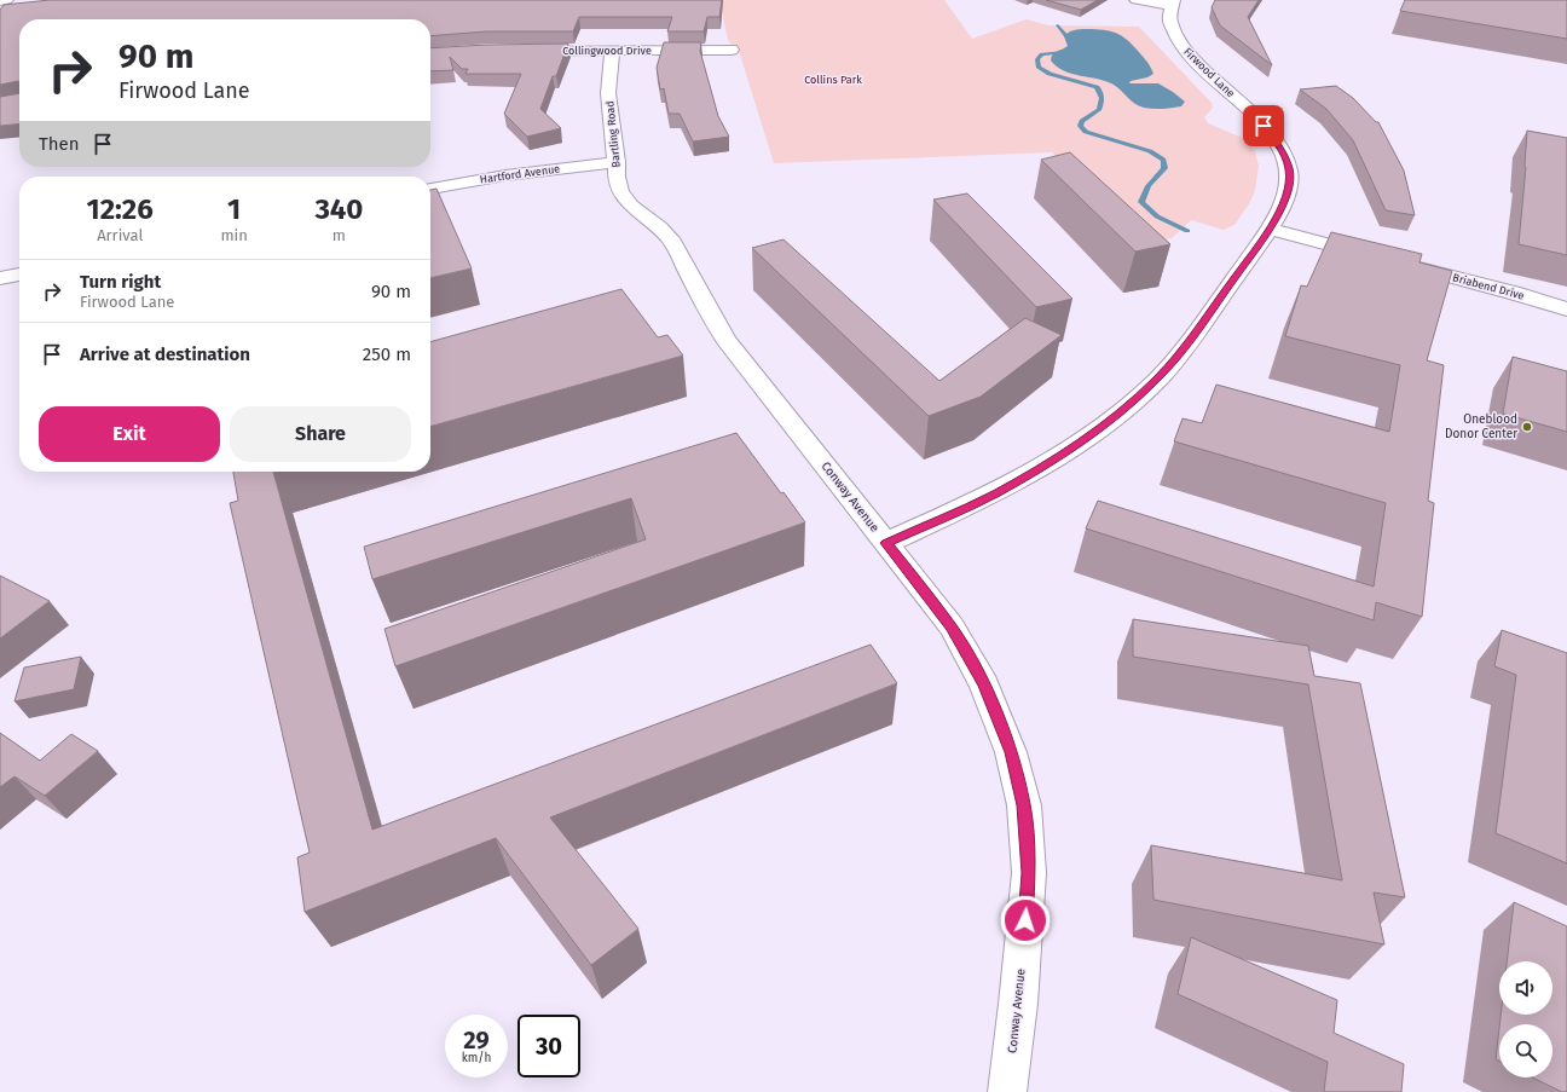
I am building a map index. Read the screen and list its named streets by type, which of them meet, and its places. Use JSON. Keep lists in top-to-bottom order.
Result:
{
  "streets": {
    "street": [
      "Collingwood Drive",
      "Firwood Lane",
      "Bartling Road",
      "Hartford Avenue",
      "Briabend Drive",
      "Conway Avenue"
    ]
  },
  "crossings": [
    ["Collingwood Drive", "Bartling Road"],
    ["Firwood Lane", "Briabend Drive"],
    ["Firwood Lane", "Conway Avenue"],
    ["Bartling Road", "Hartford Avenue"],
    ["Bartling Road", "Conway Avenue"]
  ],
  "parks": ["Collins Park"],
  "places": ["Oneblood Donor Center"],
  "page": {
    "turn": ["90 m", "Firwood Lane"],
    "then": "Then",
    "eta": [
      "12:26",
      "Arrival",
      "1",
      "min",
      "340",
      "m"
    ],
    "list": [
      {
        "name": "Turn right",
        "note": "Firwood Lane",
        "value": "90 m"
      },
      {
        "name": "Arrive at destination",
        "value": "250 m"
      }
    ],
    "buttons": ["Exit", "Share"],
    "speed": "29 km/h",
    "limit": "30"
  }
}
